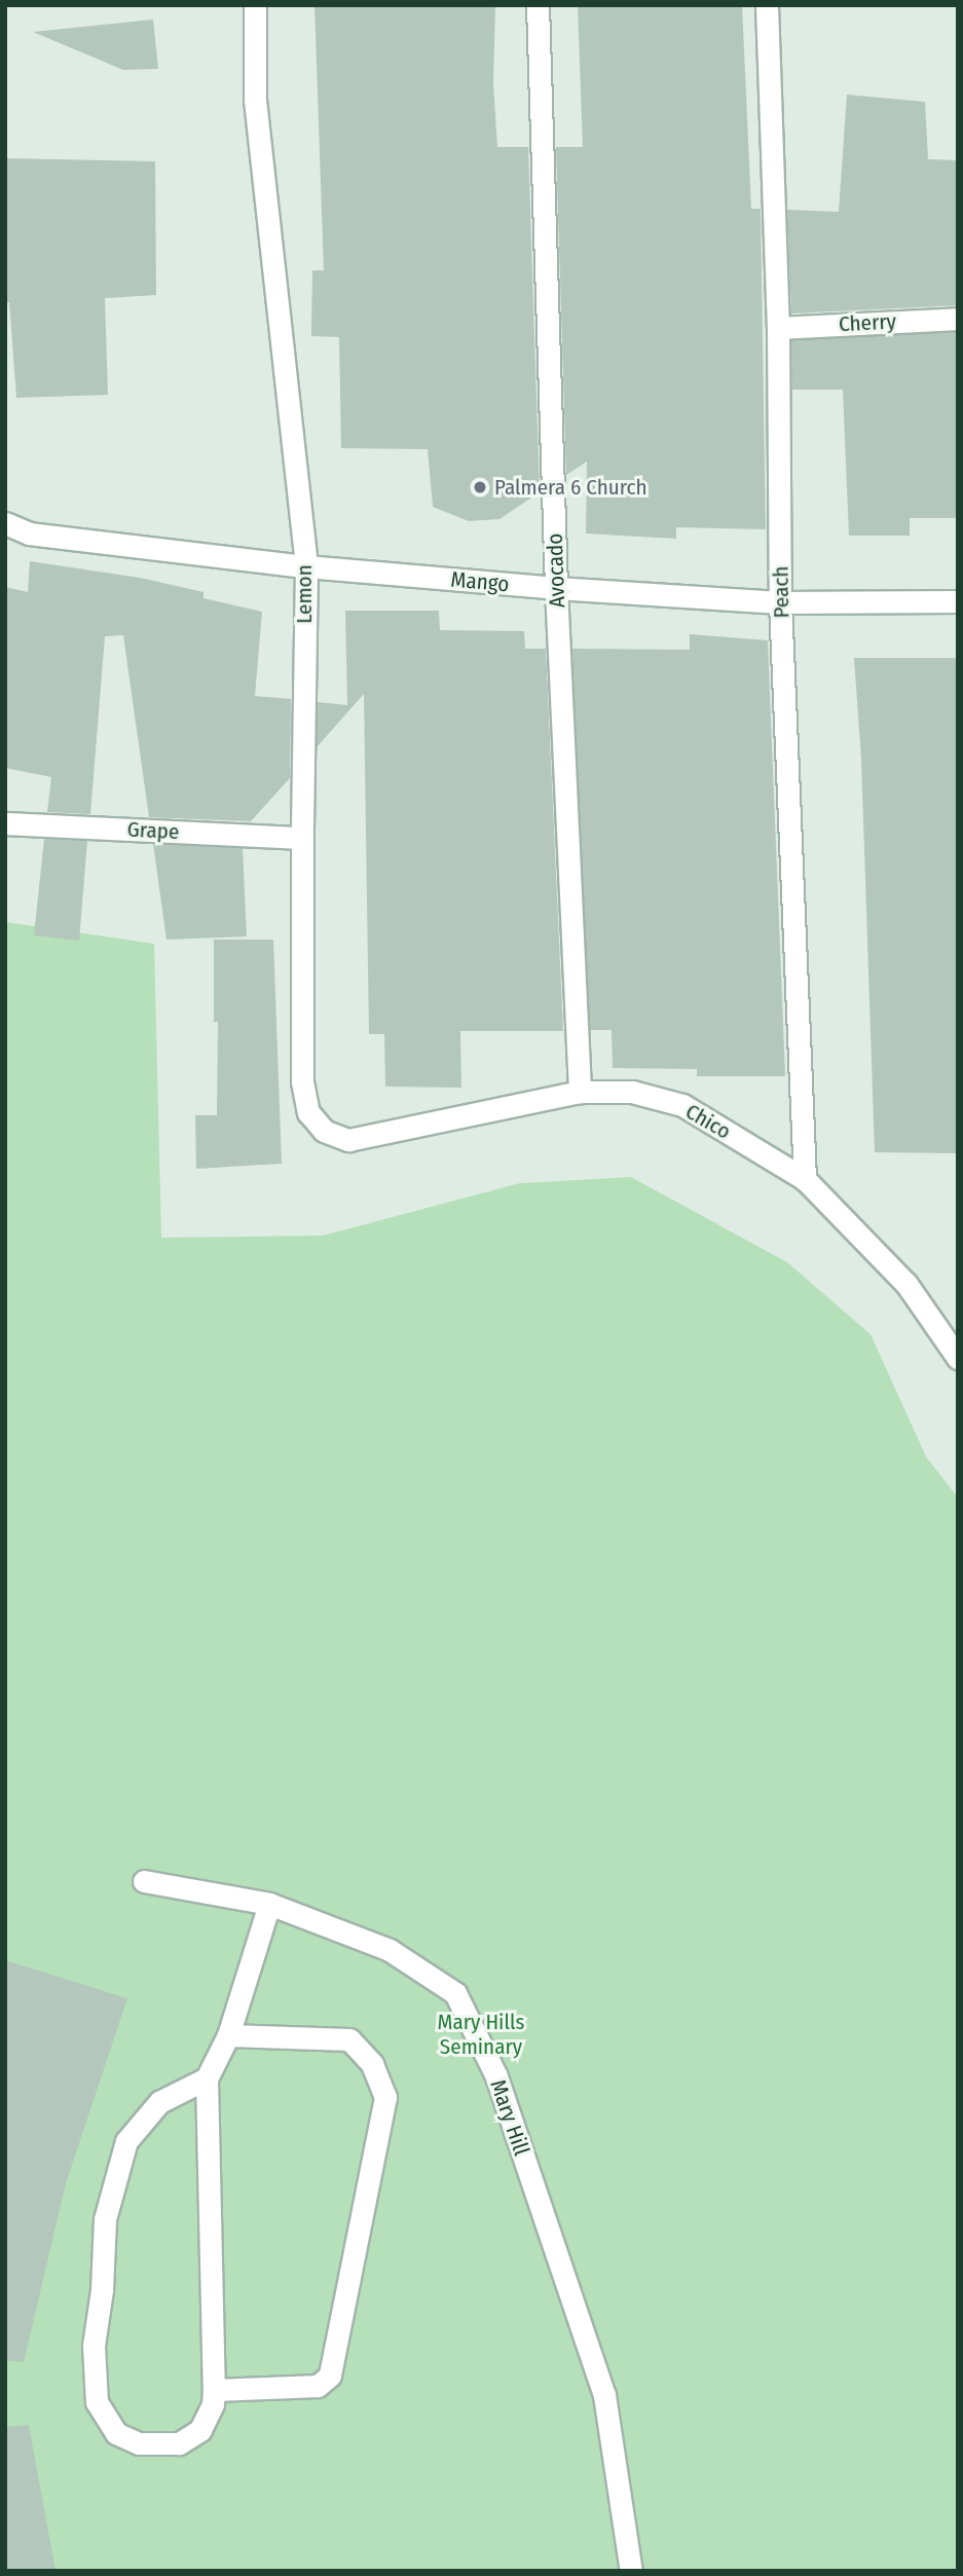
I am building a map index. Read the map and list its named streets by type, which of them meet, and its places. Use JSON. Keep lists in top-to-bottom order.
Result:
{
  "streets": {
    "street": [
      "Cherry",
      "Avocado",
      "Mango",
      "Peach",
      "Lemon",
      "Grape",
      "Chico",
      "Mary Hill"
    ]
  },
  "crossings": [
    ["Cherry", "Peach"],
    ["Avocado", "Mango"],
    ["Avocado", "Chico"],
    ["Mango", "Peach"],
    ["Mango", "Lemon"],
    ["Peach", "Chico"],
    ["Lemon", "Grape"],
    ["Lemon", "Chico"]
  ],
  "parks": ["Mary Hills Seminary"],
  "places": ["Palmera 6 Church"]
}
